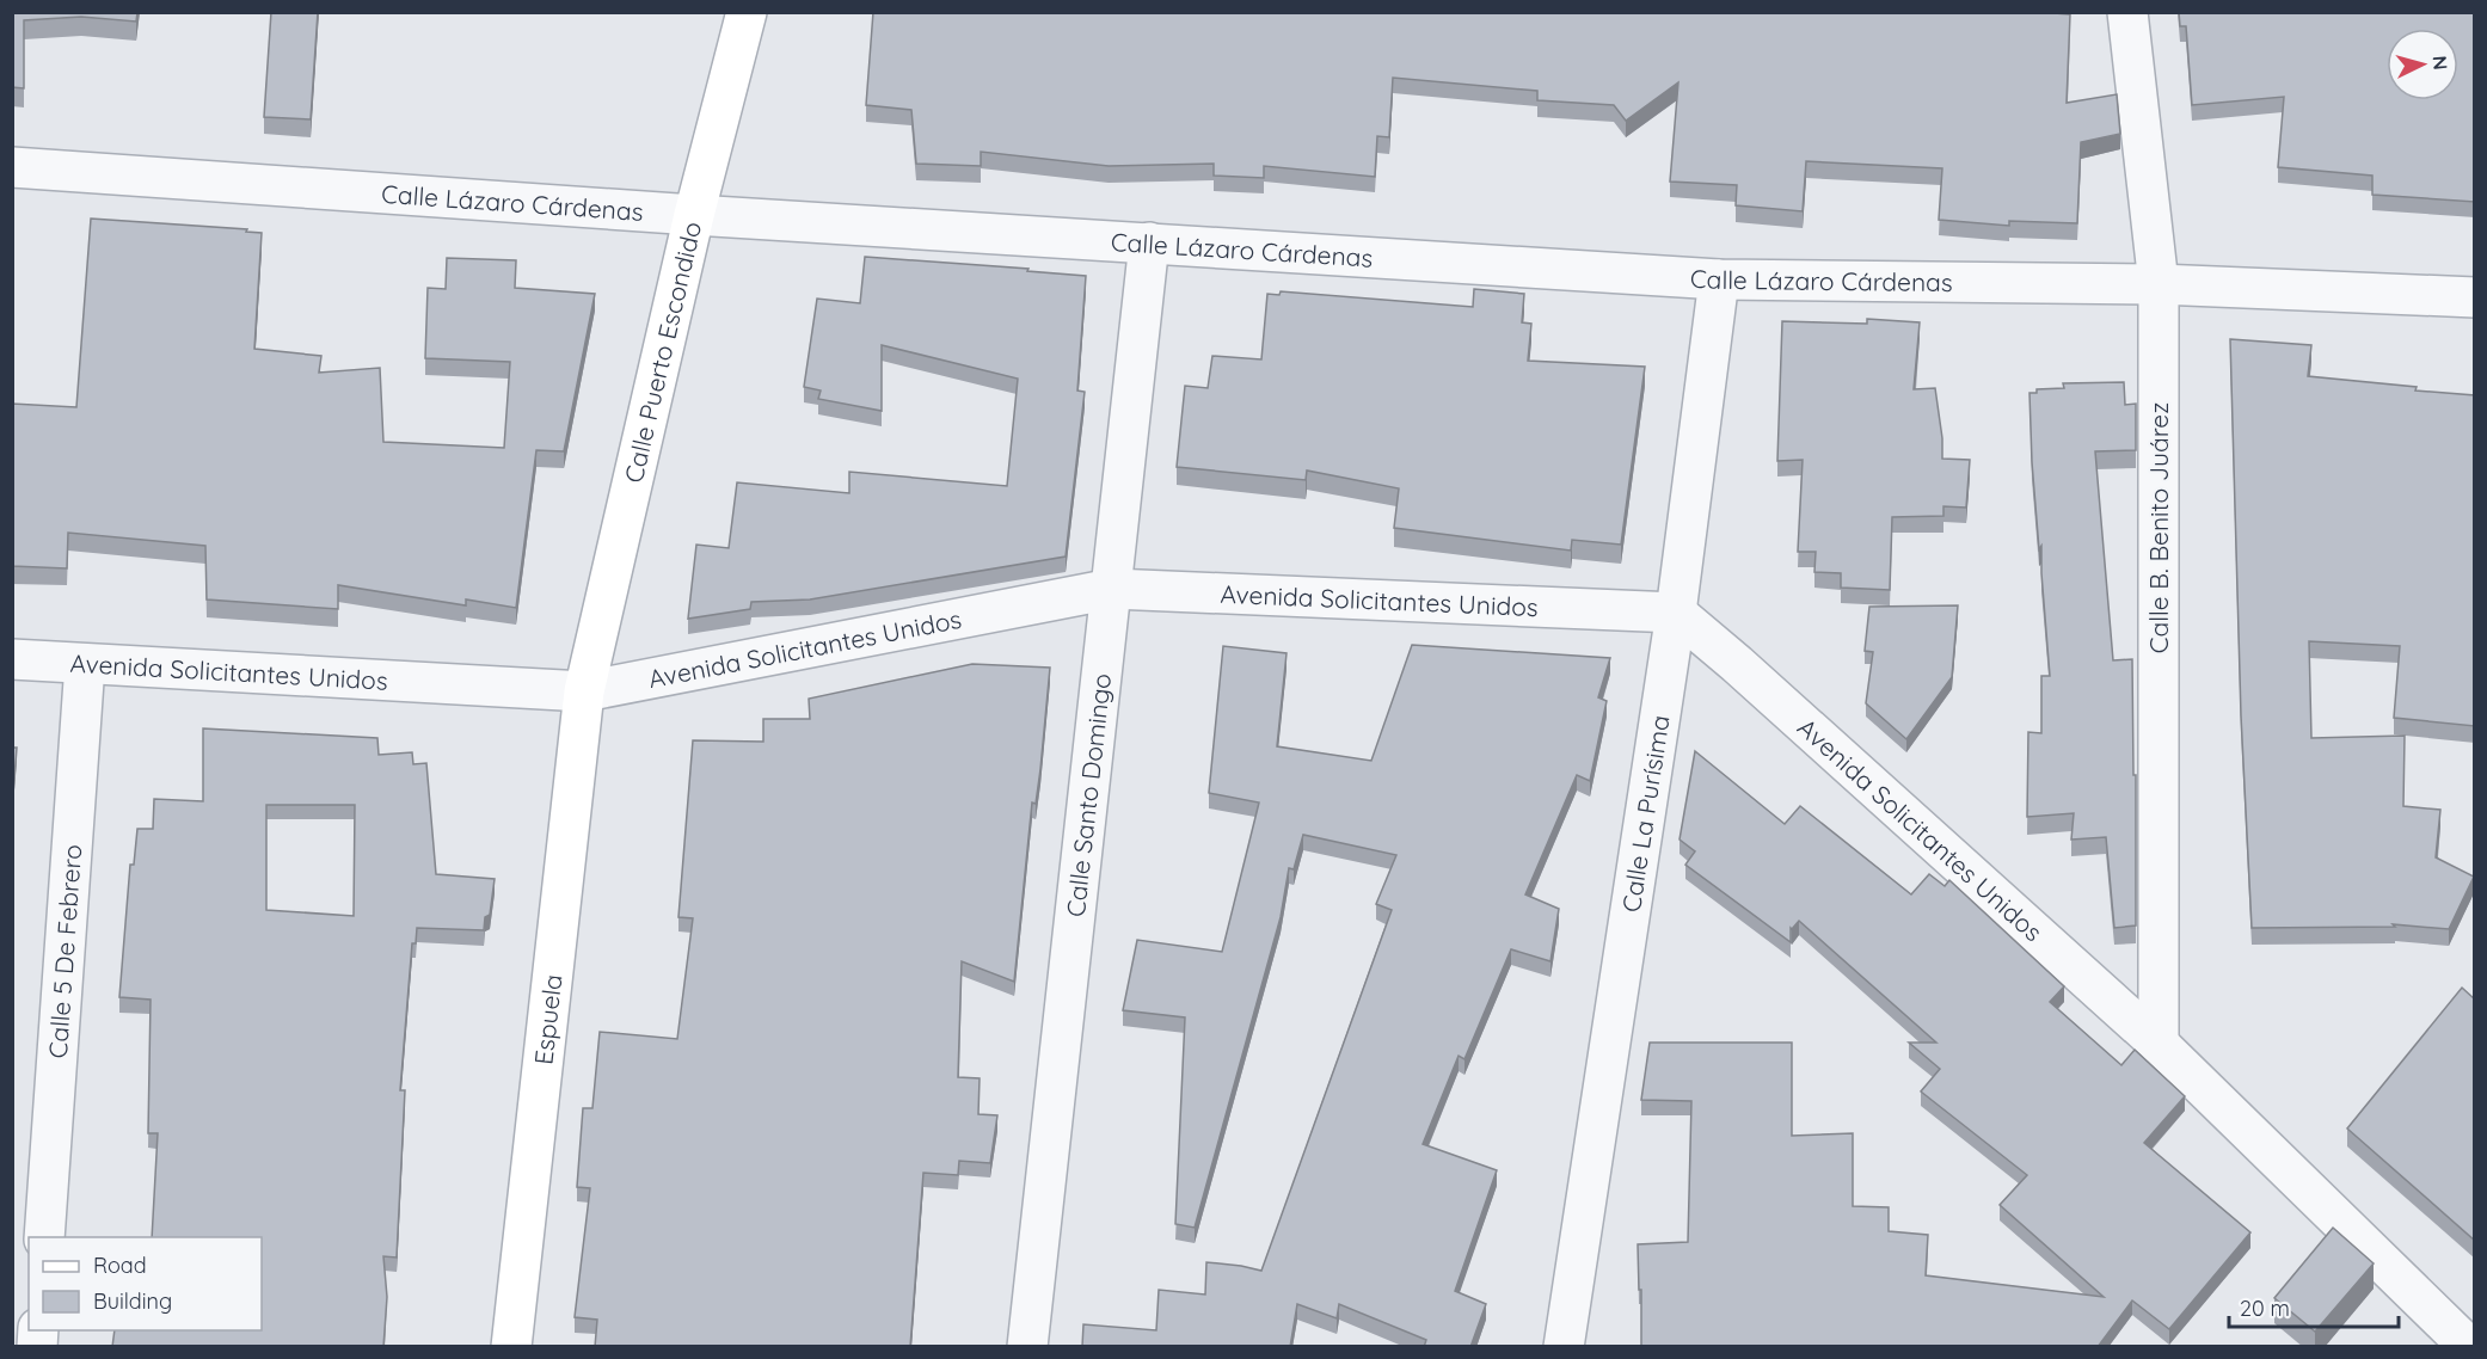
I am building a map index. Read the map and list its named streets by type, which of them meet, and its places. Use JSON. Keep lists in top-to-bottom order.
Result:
{
  "streets": {
    "street": [
      "Calle Lázaro Cárdenas",
      "Calle Puerto Escondido",
      "Calle B. Benito Juárez",
      "Avenida Solicitantes Unidos",
      "Calle Santo Domingo",
      "Calle La Purísima",
      "Calle 5 De Febrero",
      "Espuela"
    ]
  },
  "crossings": [
    ["Calle Lázaro Cárdenas", "Calle Puerto Escondido"],
    ["Calle Lázaro Cárdenas", "Calle B. Benito Juárez"],
    ["Calle Lázaro Cárdenas", "Calle Santo Domingo"],
    ["Calle Lázaro Cárdenas", "Calle La Purísima"],
    ["Calle Puerto Escondido", "Avenida Solicitantes Unidos"],
    ["Calle Puerto Escondido", "Espuela"],
    ["Calle B. Benito Juárez", "Avenida Solicitantes Unidos"],
    ["Avenida Solicitantes Unidos", "Calle Santo Domingo"],
    ["Avenida Solicitantes Unidos", "Calle La Purísima"],
    ["Avenida Solicitantes Unidos", "Calle 5 De Febrero"],
    ["Avenida Solicitantes Unidos", "Espuela"]
  ],
  "legend": ["Road", "Building"],
  "scale_bar": "20 m",
  "north": "right"
}
